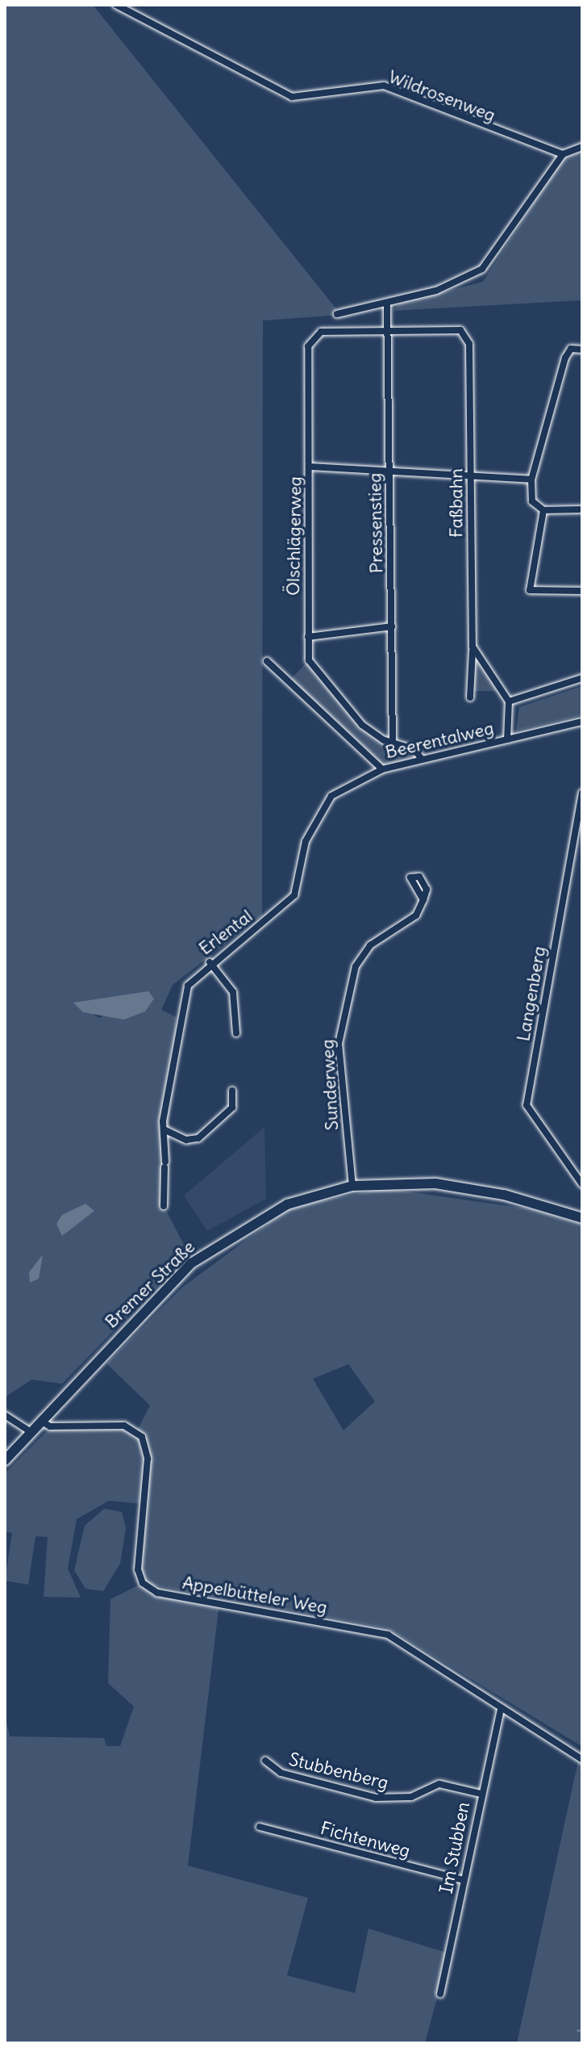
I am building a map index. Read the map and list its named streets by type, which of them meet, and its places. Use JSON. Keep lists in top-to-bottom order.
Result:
{
  "streets": {
    "main road": ["Bremer Straße"],
    "street": [
      "Wildrosenweg",
      "Faßbahn",
      "Pressenstieg",
      "Ölschlägerweg",
      "Beerentalweg",
      "Erlental",
      "Langenberg",
      "Sunderweg",
      "Appelbütteler Weg",
      "Stubbenberg",
      "Fichtenweg",
      "Im Stubben"
    ]
  },
  "crossings": [
    ["Faßbahn", "Pressenstieg"],
    ["Faßbahn", "Ölschlägerweg"],
    ["Pressenstieg", "Ölschlägerweg"],
    ["Ölschlägerweg", "Beerentalweg"],
    ["Beerentalweg", "Erlental"],
    ["Sunderweg", "Bremer Straße"],
    ["Bremer Straße", "Appelbütteler Weg"],
    ["Appelbütteler Weg", "Im Stubben"],
    ["Stubbenberg", "Im Stubben"],
    ["Fichtenweg", "Im Stubben"]
  ]
}
